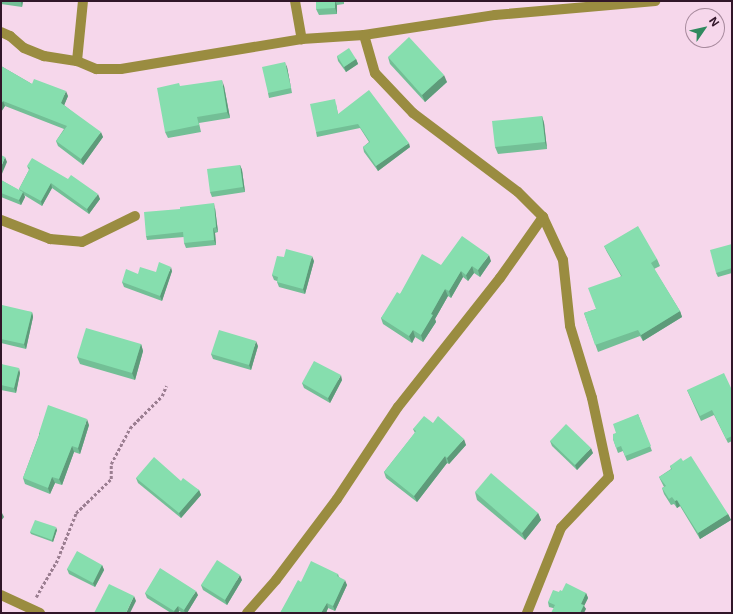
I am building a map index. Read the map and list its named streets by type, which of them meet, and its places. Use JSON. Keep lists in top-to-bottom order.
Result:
{
  "north": "top right"
}
